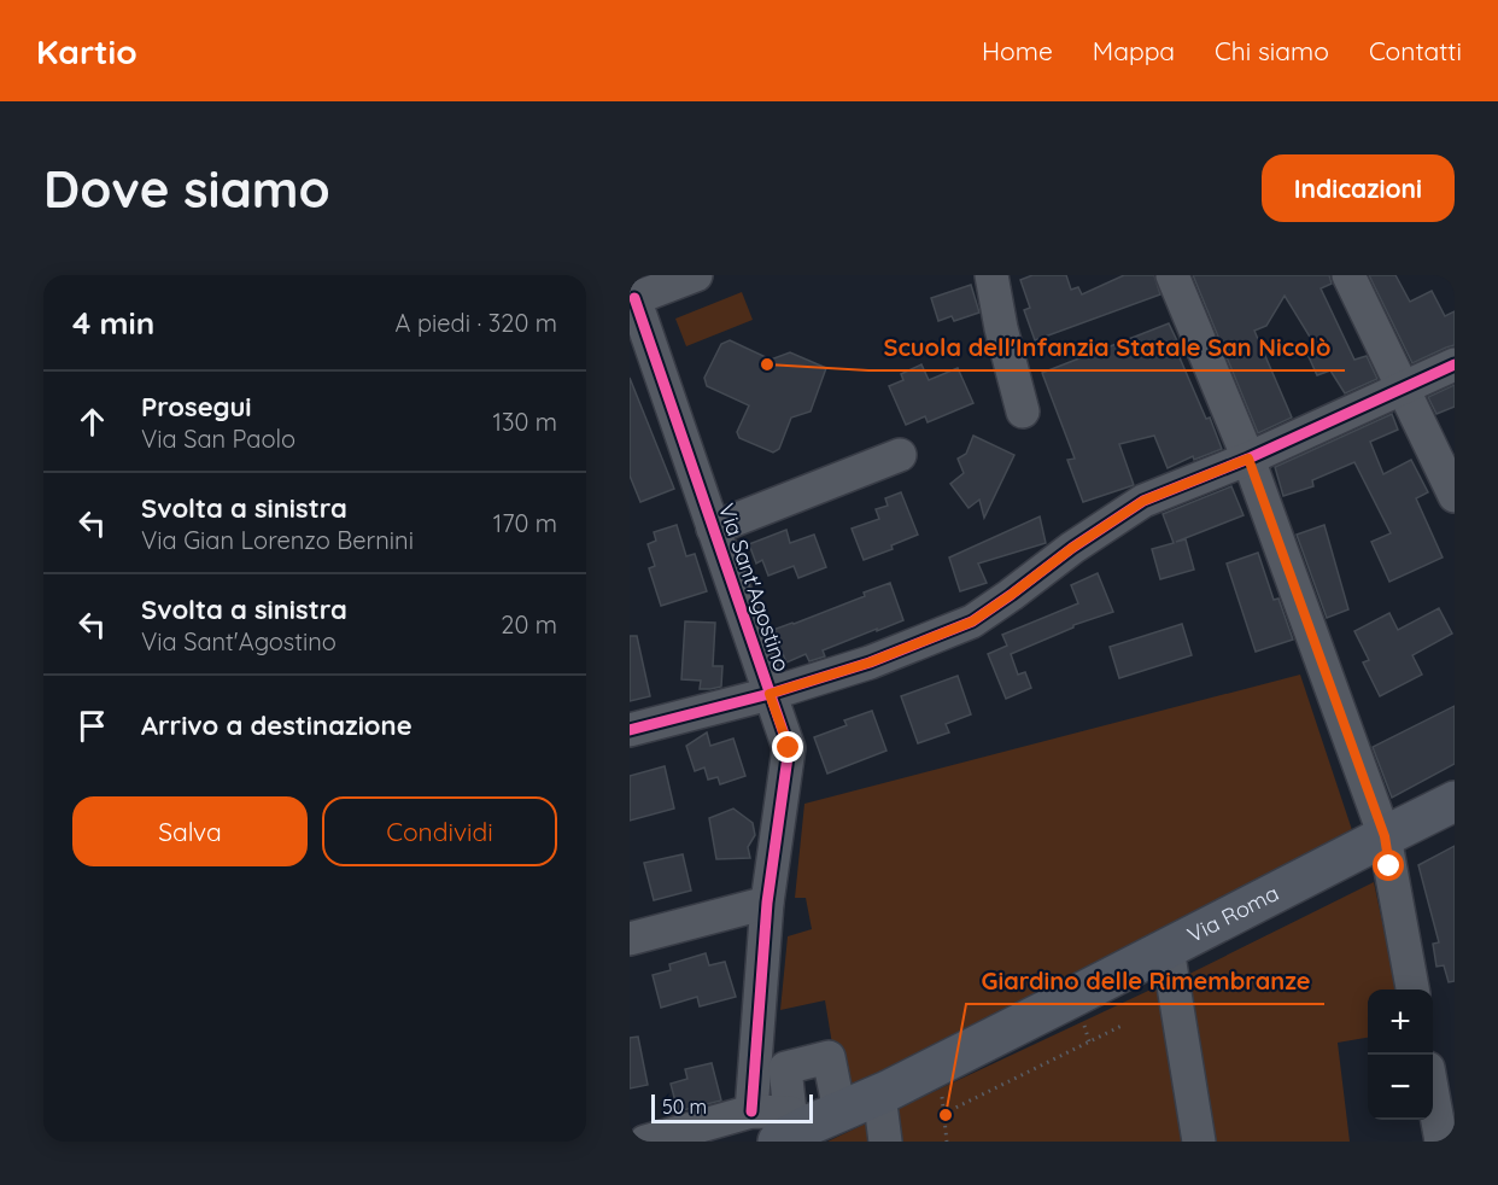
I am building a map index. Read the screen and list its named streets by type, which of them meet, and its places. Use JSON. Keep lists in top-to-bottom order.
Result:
{
  "streets": {
    "main road": ["Via Roma"],
    "street": ["Via Sant'Agostino"]
  },
  "places": ["Scuola dell'Infanzia Statale San Nicolò", "Giardino delle Rimembranze"],
  "scale_bar": "50 m",
  "page": {
    "header": "Kartio",
    "nav": [
      "Home",
      "Mappa",
      "Chi siamo",
      "Contatti"
    ],
    "buttons": [
      "Indicazioni",
      ["Salva", "Condividi"]
    ],
    "title": "Dove siamo",
    "heading": ["4 min", "A piedi · 320 m"],
    "list": [
      ["Prosegui", "Via San Paolo", "130 m"],
      ["Svolta a sinistra", "Via Gian Lorenzo Bernini", "170 m"],
      ["Svolta a sinistra", "Via Sant'Agostino", "20 m"],
      "Arrivo a destinazione"
    ],
    "map_buttons": ["+", "−"],
    "scale": "50 m"
  }
}
